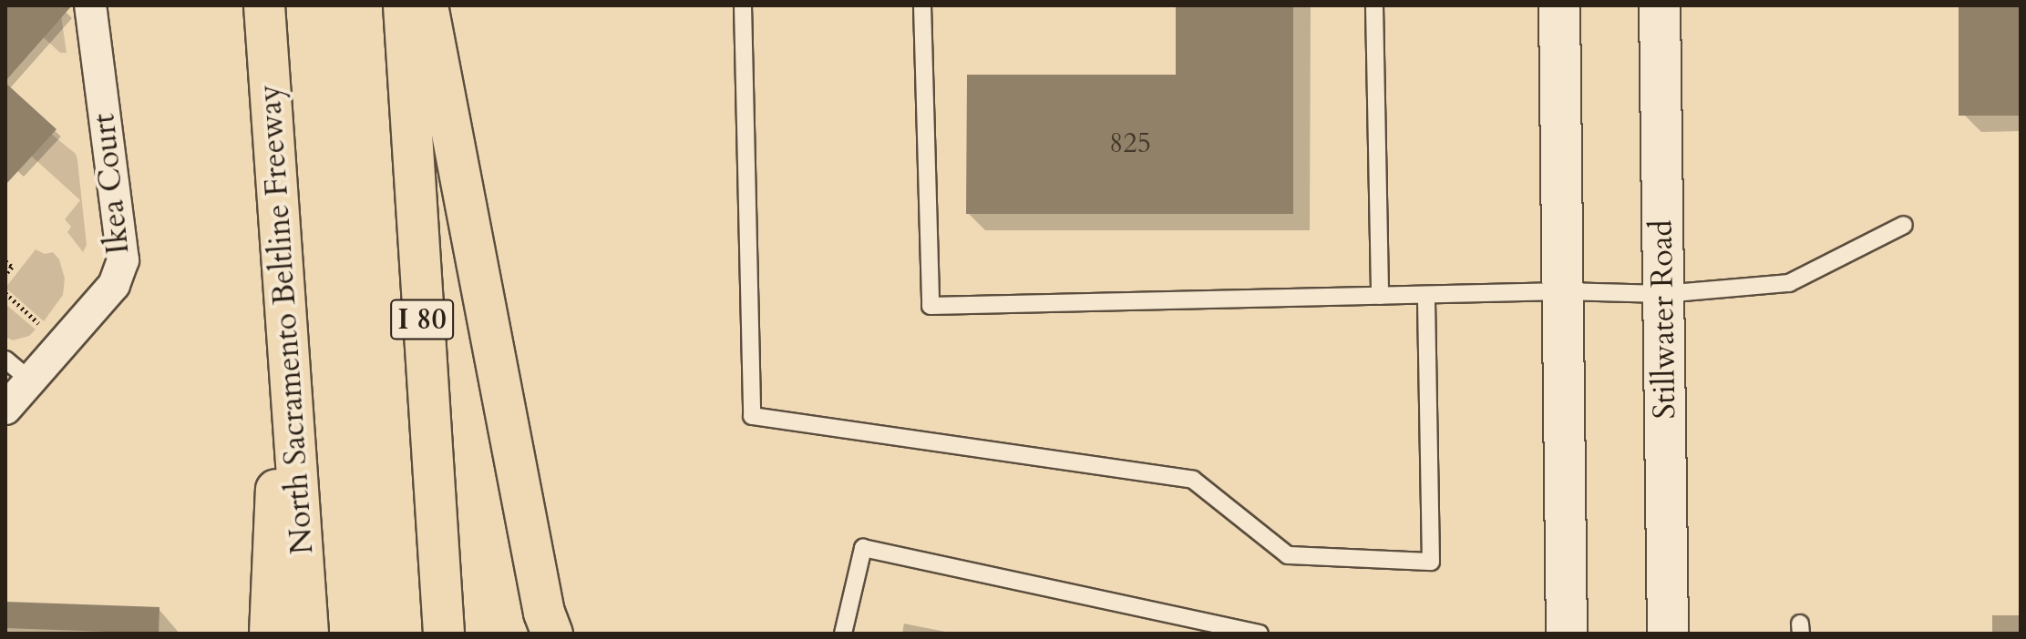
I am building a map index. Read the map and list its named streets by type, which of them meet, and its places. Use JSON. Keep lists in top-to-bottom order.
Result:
{
  "streets": {
    "highway": ["North Sacramento Beltline Freeway", "I 80"],
    "street": ["Ikea Court", "Stillwater Road"]
  },
  "house_numbers": ["825"]
}
